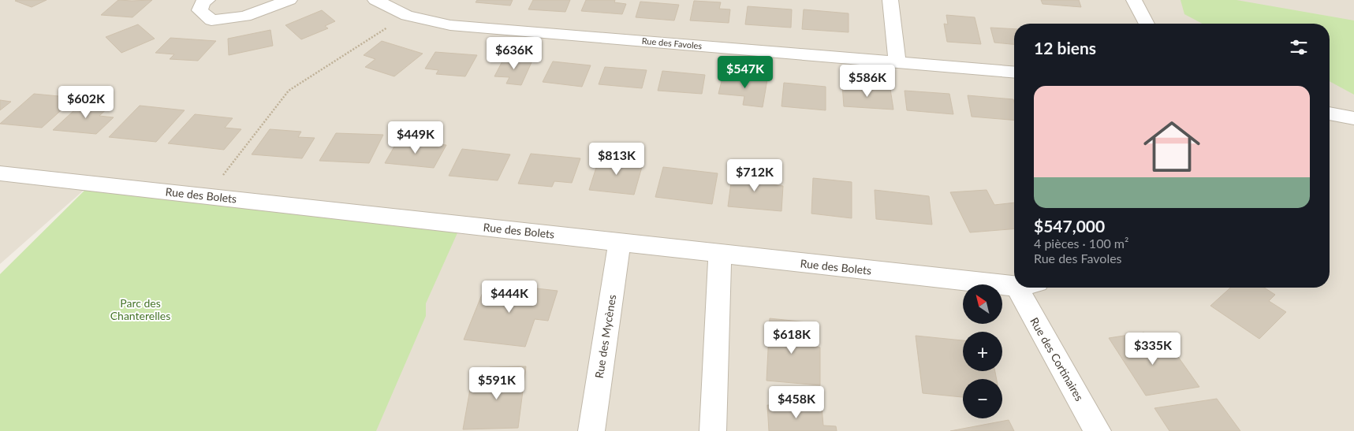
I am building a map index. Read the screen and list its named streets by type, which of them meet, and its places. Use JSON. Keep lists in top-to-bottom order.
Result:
{
  "streets": {
    "street": [
      "Rue des Favoles",
      "Rue des Bolets",
      "Rue des Mycènes",
      "Rue des Cortinaires"
    ]
  },
  "crossings": [
    ["Rue des Bolets", "Rue des Mycènes"]
  ],
  "parks": ["Parc des Chanterelles"],
  "north": "top left",
  "page": {
    "heading": "12 biens",
    "price": [
      "$636K",
      "$547K",
      "$586K",
      "$602K",
      "$449K",
      "$813K",
      "$712K",
      "$444K",
      "$618K",
      "$335K",
      "$591K",
      "$458K"
    ],
    "list": [
      {
        "name": "$547,000",
        "note": "4 pièces · 100 m² · Rue des Favoles"
      }
    ],
    "map_buttons": ["+", "−"]
  }
}
